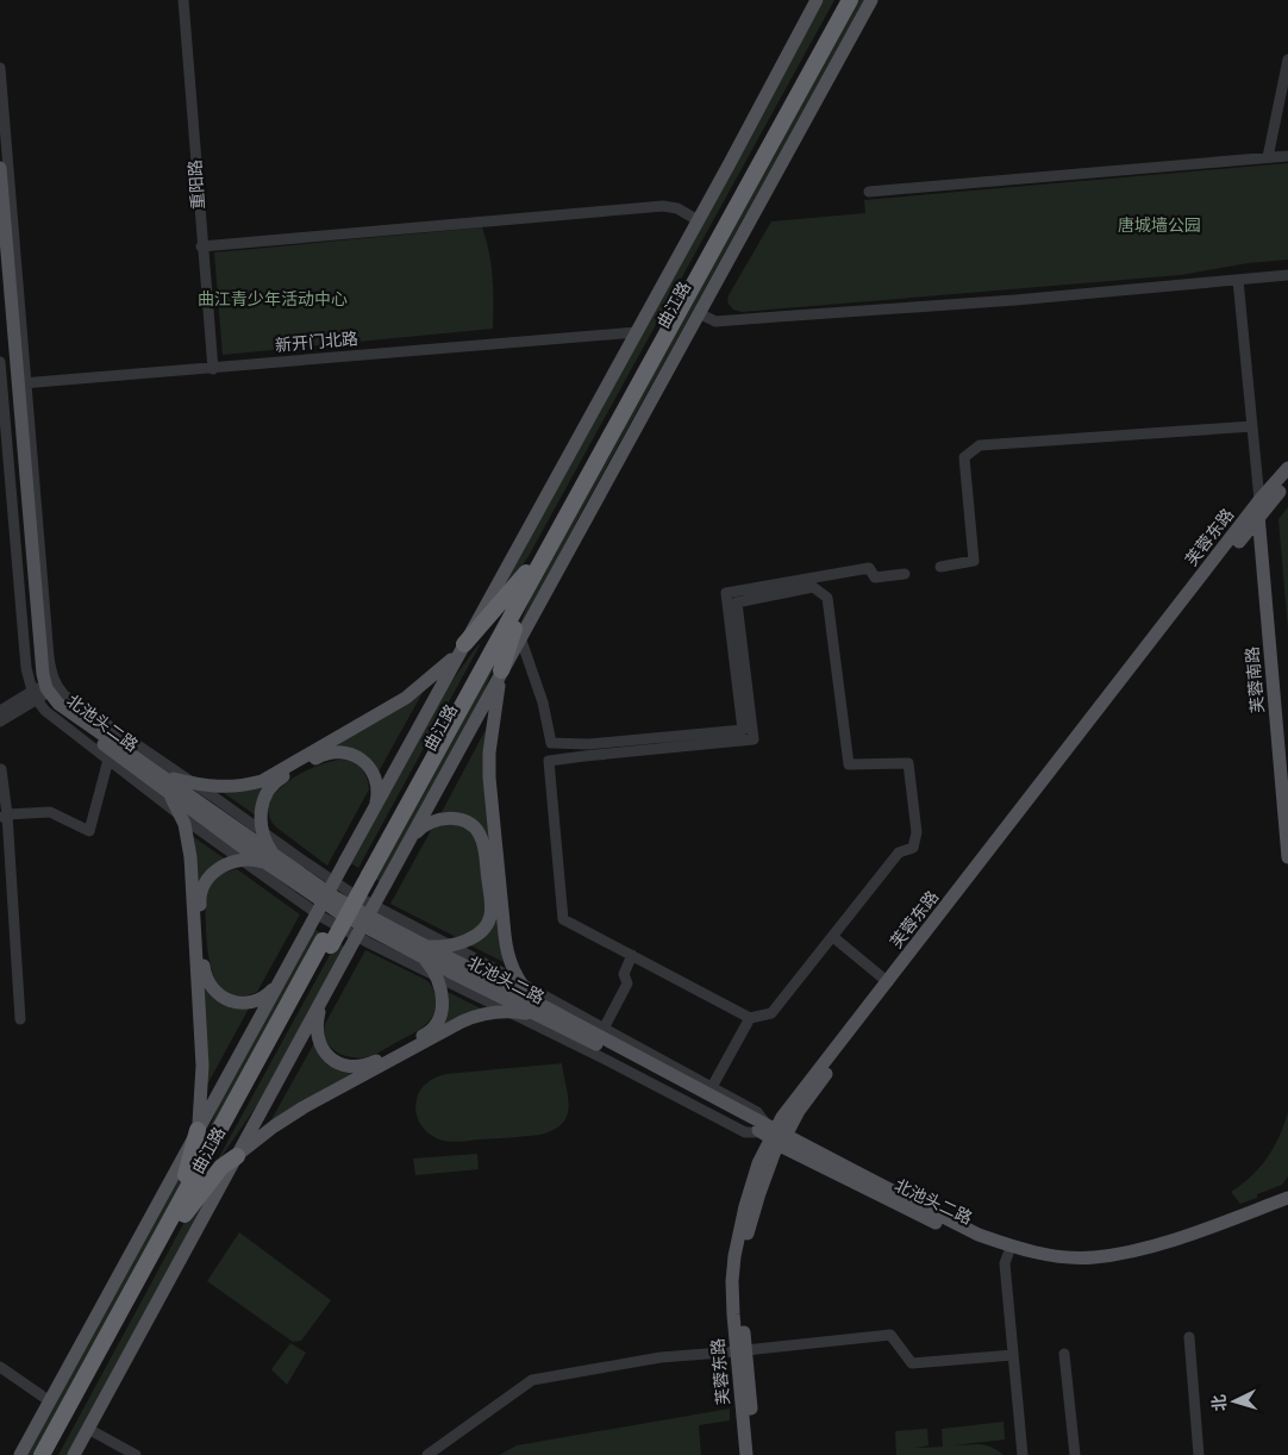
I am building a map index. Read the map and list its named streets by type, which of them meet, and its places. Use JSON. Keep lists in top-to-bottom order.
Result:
{
  "streets": {
    "highway": ["曲江路"],
    "main road": ["芙蓉东路", "芙蓉南路", "北池头二路"],
    "street": ["重阳路", "新开门北路"]
  },
  "crossings": [
    ["重阳路", "新开门北路"],
    ["曲江路", "新开门北路"],
    ["芙蓉东路", "芙蓉南路"],
    ["芙蓉东路", "北池头二路"]
  ],
  "parks": ["唐城墙公园", "曲江青少年活动中心"],
  "north": "left"
}
